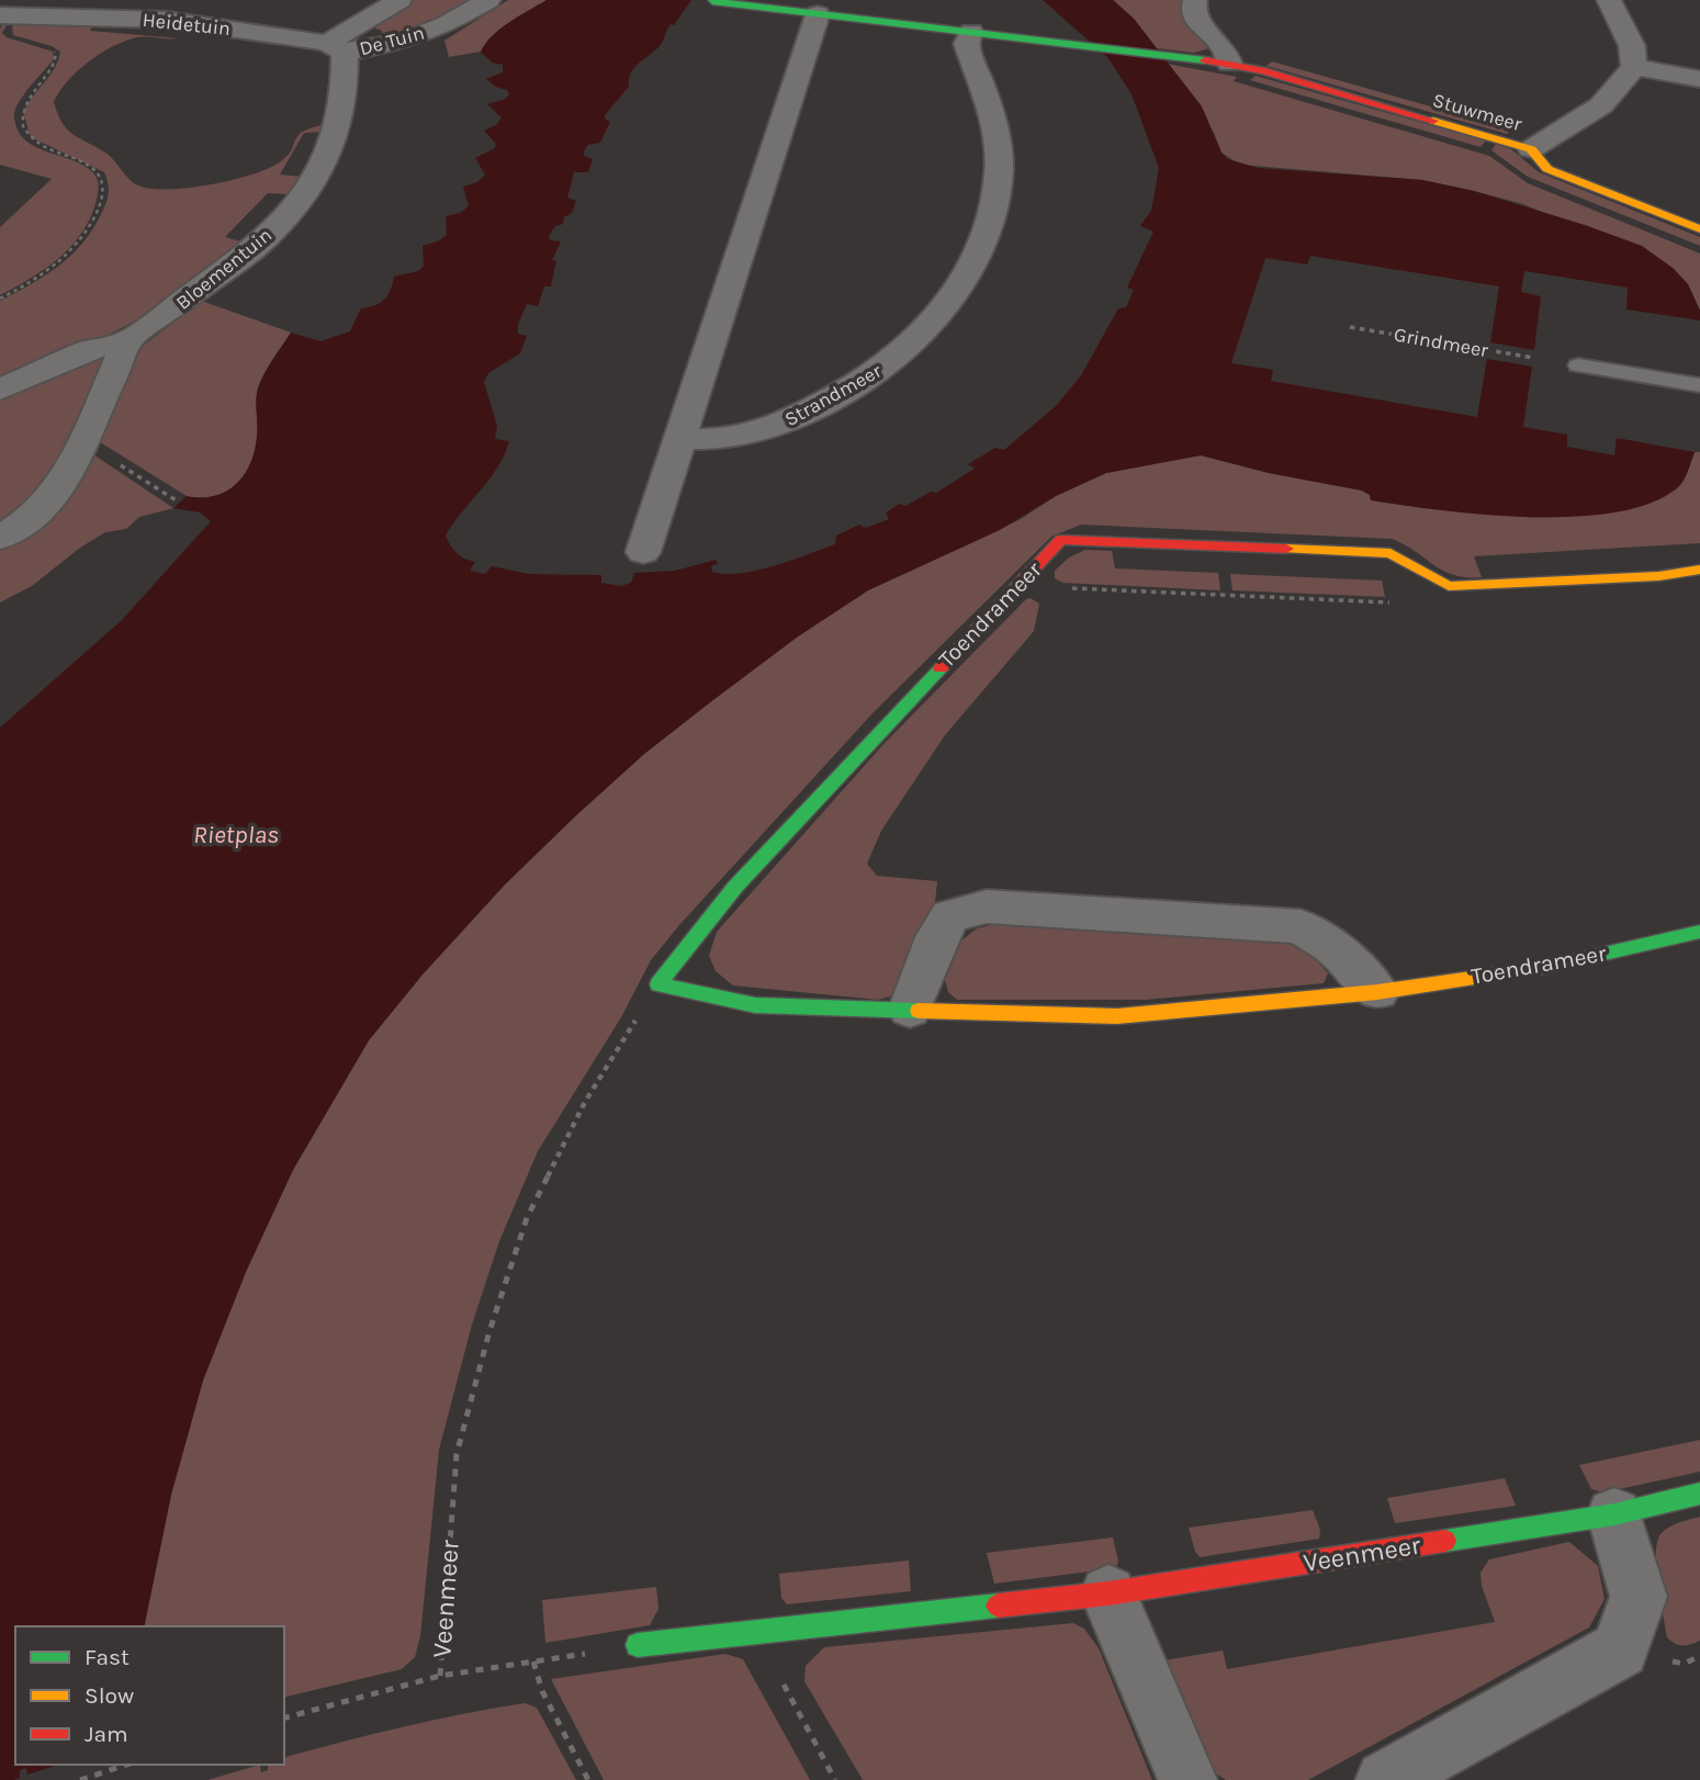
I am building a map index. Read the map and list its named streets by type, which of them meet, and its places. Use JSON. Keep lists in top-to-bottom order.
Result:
{
  "streets": {
    "street": [
      "Heidetuin",
      "De Tuin",
      "Stuwmeer",
      "Bloementuin",
      "Strandmeer",
      "Toendrameer",
      "Veenmeer"
    ],
    "path": ["Grindmeer"]
  },
  "crossings": [
    ["Heidetuin", "De Tuin"],
    ["Heidetuin", "Bloementuin"],
    ["De Tuin", "Bloementuin"],
    ["Toendrameer", "Veenmeer"]
  ],
  "water": ["Rietplas"],
  "legend": ["Fast", "Slow", "Jam"]
}
